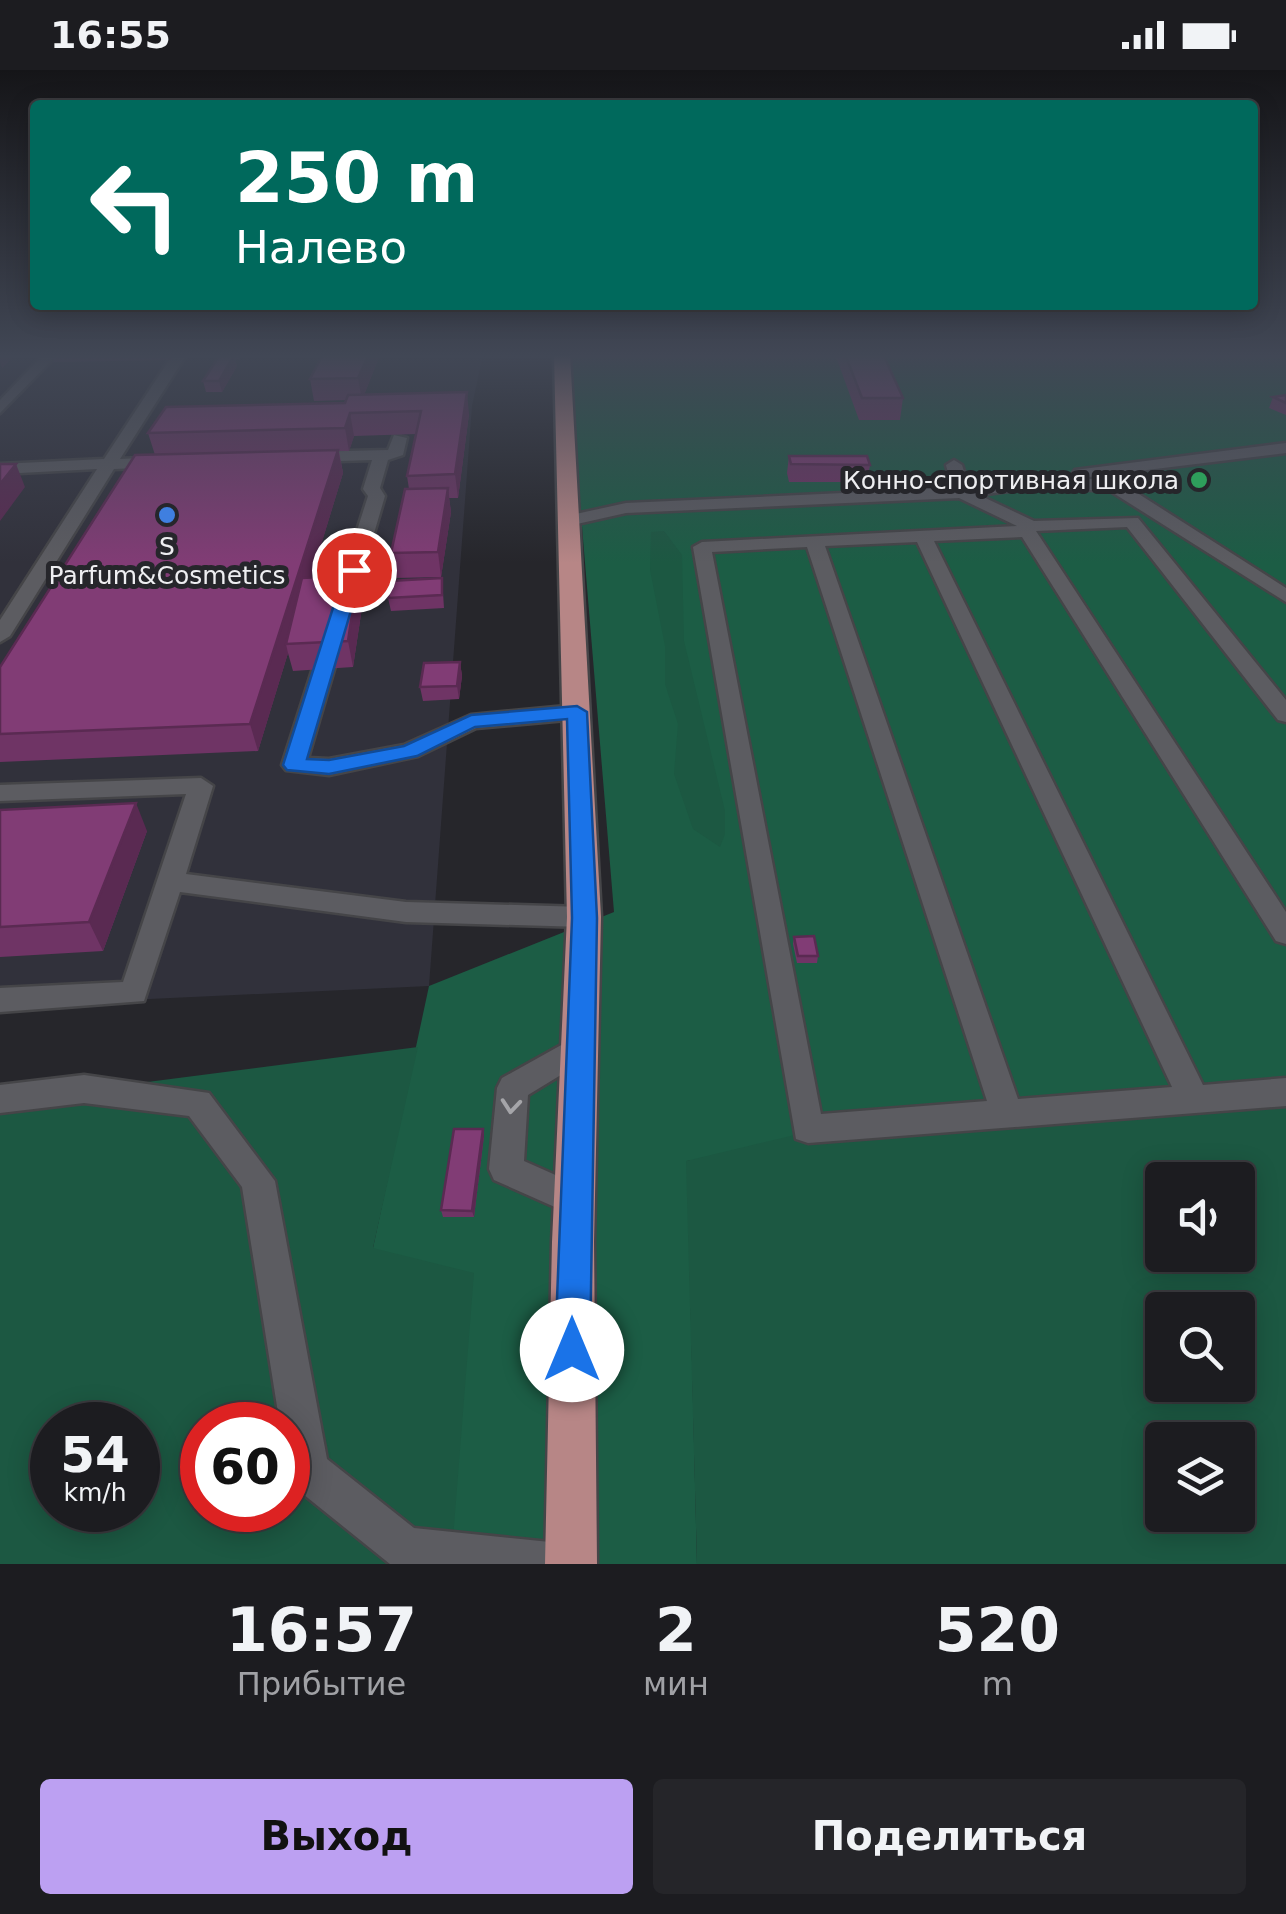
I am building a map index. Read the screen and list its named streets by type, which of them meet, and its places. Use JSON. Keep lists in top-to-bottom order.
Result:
{
  "places": ["Конно-спортивная школа", "S Parfum&Cosmetics"],
  "page": {
    "status": "16:55",
    "turn": ["250 m", "Налево"],
    "speed": "54 km/h",
    "limit": "60",
    "eta": [
      "16:57",
      "Прибытие",
      "2",
      "мин",
      "520",
      "m"
    ],
    "buttons": ["Выход", "Поделиться"]
  }
}
